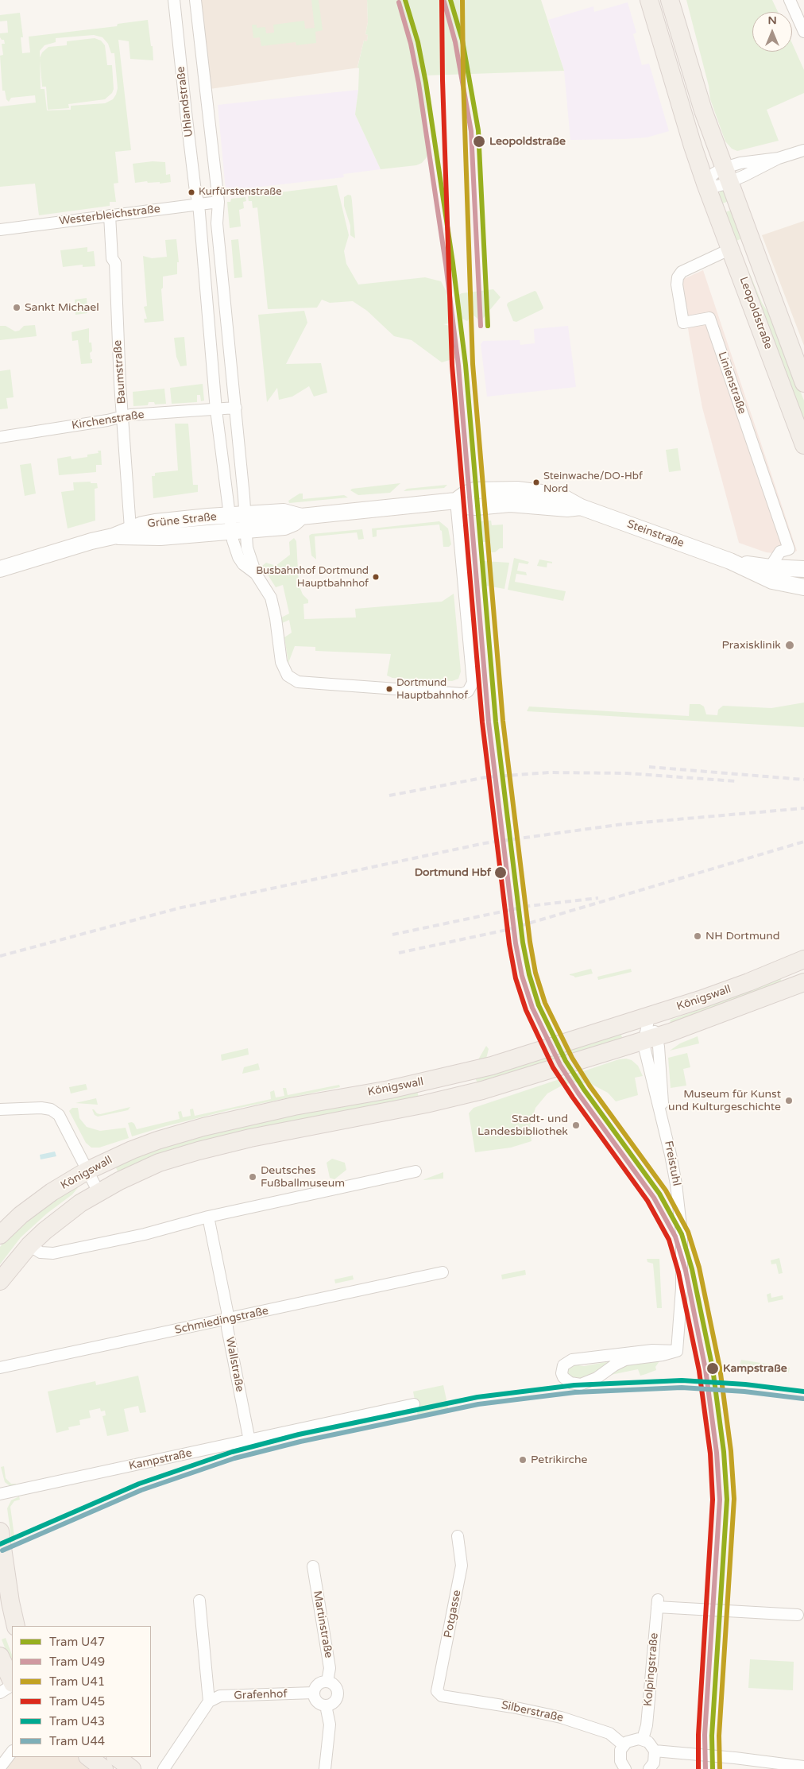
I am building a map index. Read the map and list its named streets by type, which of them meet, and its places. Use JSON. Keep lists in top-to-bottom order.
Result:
{
  "streets": {
    "main road": [
      "Leopoldstraße",
      "Grüne Straße",
      "Steinstraße",
      "Königswall"
    ],
    "street": [
      "Uhlandstraße",
      "Westerbleichstraße",
      "Baumstraße",
      "Linienstraße",
      "Kirchenstraße",
      "Freistuhl",
      "Schmiedingstraße",
      "Wallstraße",
      "Kampstraße",
      "Potgasse",
      "Martinstraße",
      "Kolpingstraße",
      "Grafenhof",
      "Silberstraße"
    ]
  },
  "crossings": [
    ["Uhlandstraße", "Westerbleichstraße"],
    ["Westerbleichstraße", "Baumstraße"],
    ["Leopoldstraße", "Linienstraße"],
    ["Baumstraße", "Kirchenstraße"],
    ["Baumstraße", "Grüne Straße"],
    ["Linienstraße", "Steinstraße"],
    ["Grüne Straße", "Steinstraße"],
    ["Königswall", "Freistuhl"],
    ["Schmiedingstraße", "Wallstraße"],
    ["Wallstraße", "Kampstraße"],
    ["Potgasse", "Silberstraße"],
    ["Martinstraße", "Grafenhof"]
  ],
  "places": [
    "Leopoldstraße",
    "Kurfürstenstraße",
    "Sankt Michael",
    "Steinwache/DO-Hbf Nord",
    "Busbahnhof Dortmund Hauptbahnhof",
    "Praxisklinik",
    "Dortmund Hauptbahnhof",
    "Dortmund Hbf",
    "NH Dortmund",
    "Museum für Kunst und Kulturgeschichte",
    "Stadt- und Landesbibliothek",
    "Deutsches Fußballmuseum",
    "Kampstraße",
    "Petrikirche"
  ],
  "lines": [
    "tram line U47",
    "tram line U41",
    "tram line U45",
    "tram line U49",
    "tram line U43",
    "tram line U44"
  ],
  "legend": [
    "Tram U47",
    "Tram U49",
    "Tram U41",
    "Tram U45",
    "Tram U43",
    "Tram U44"
  ],
  "north": "top"
}
